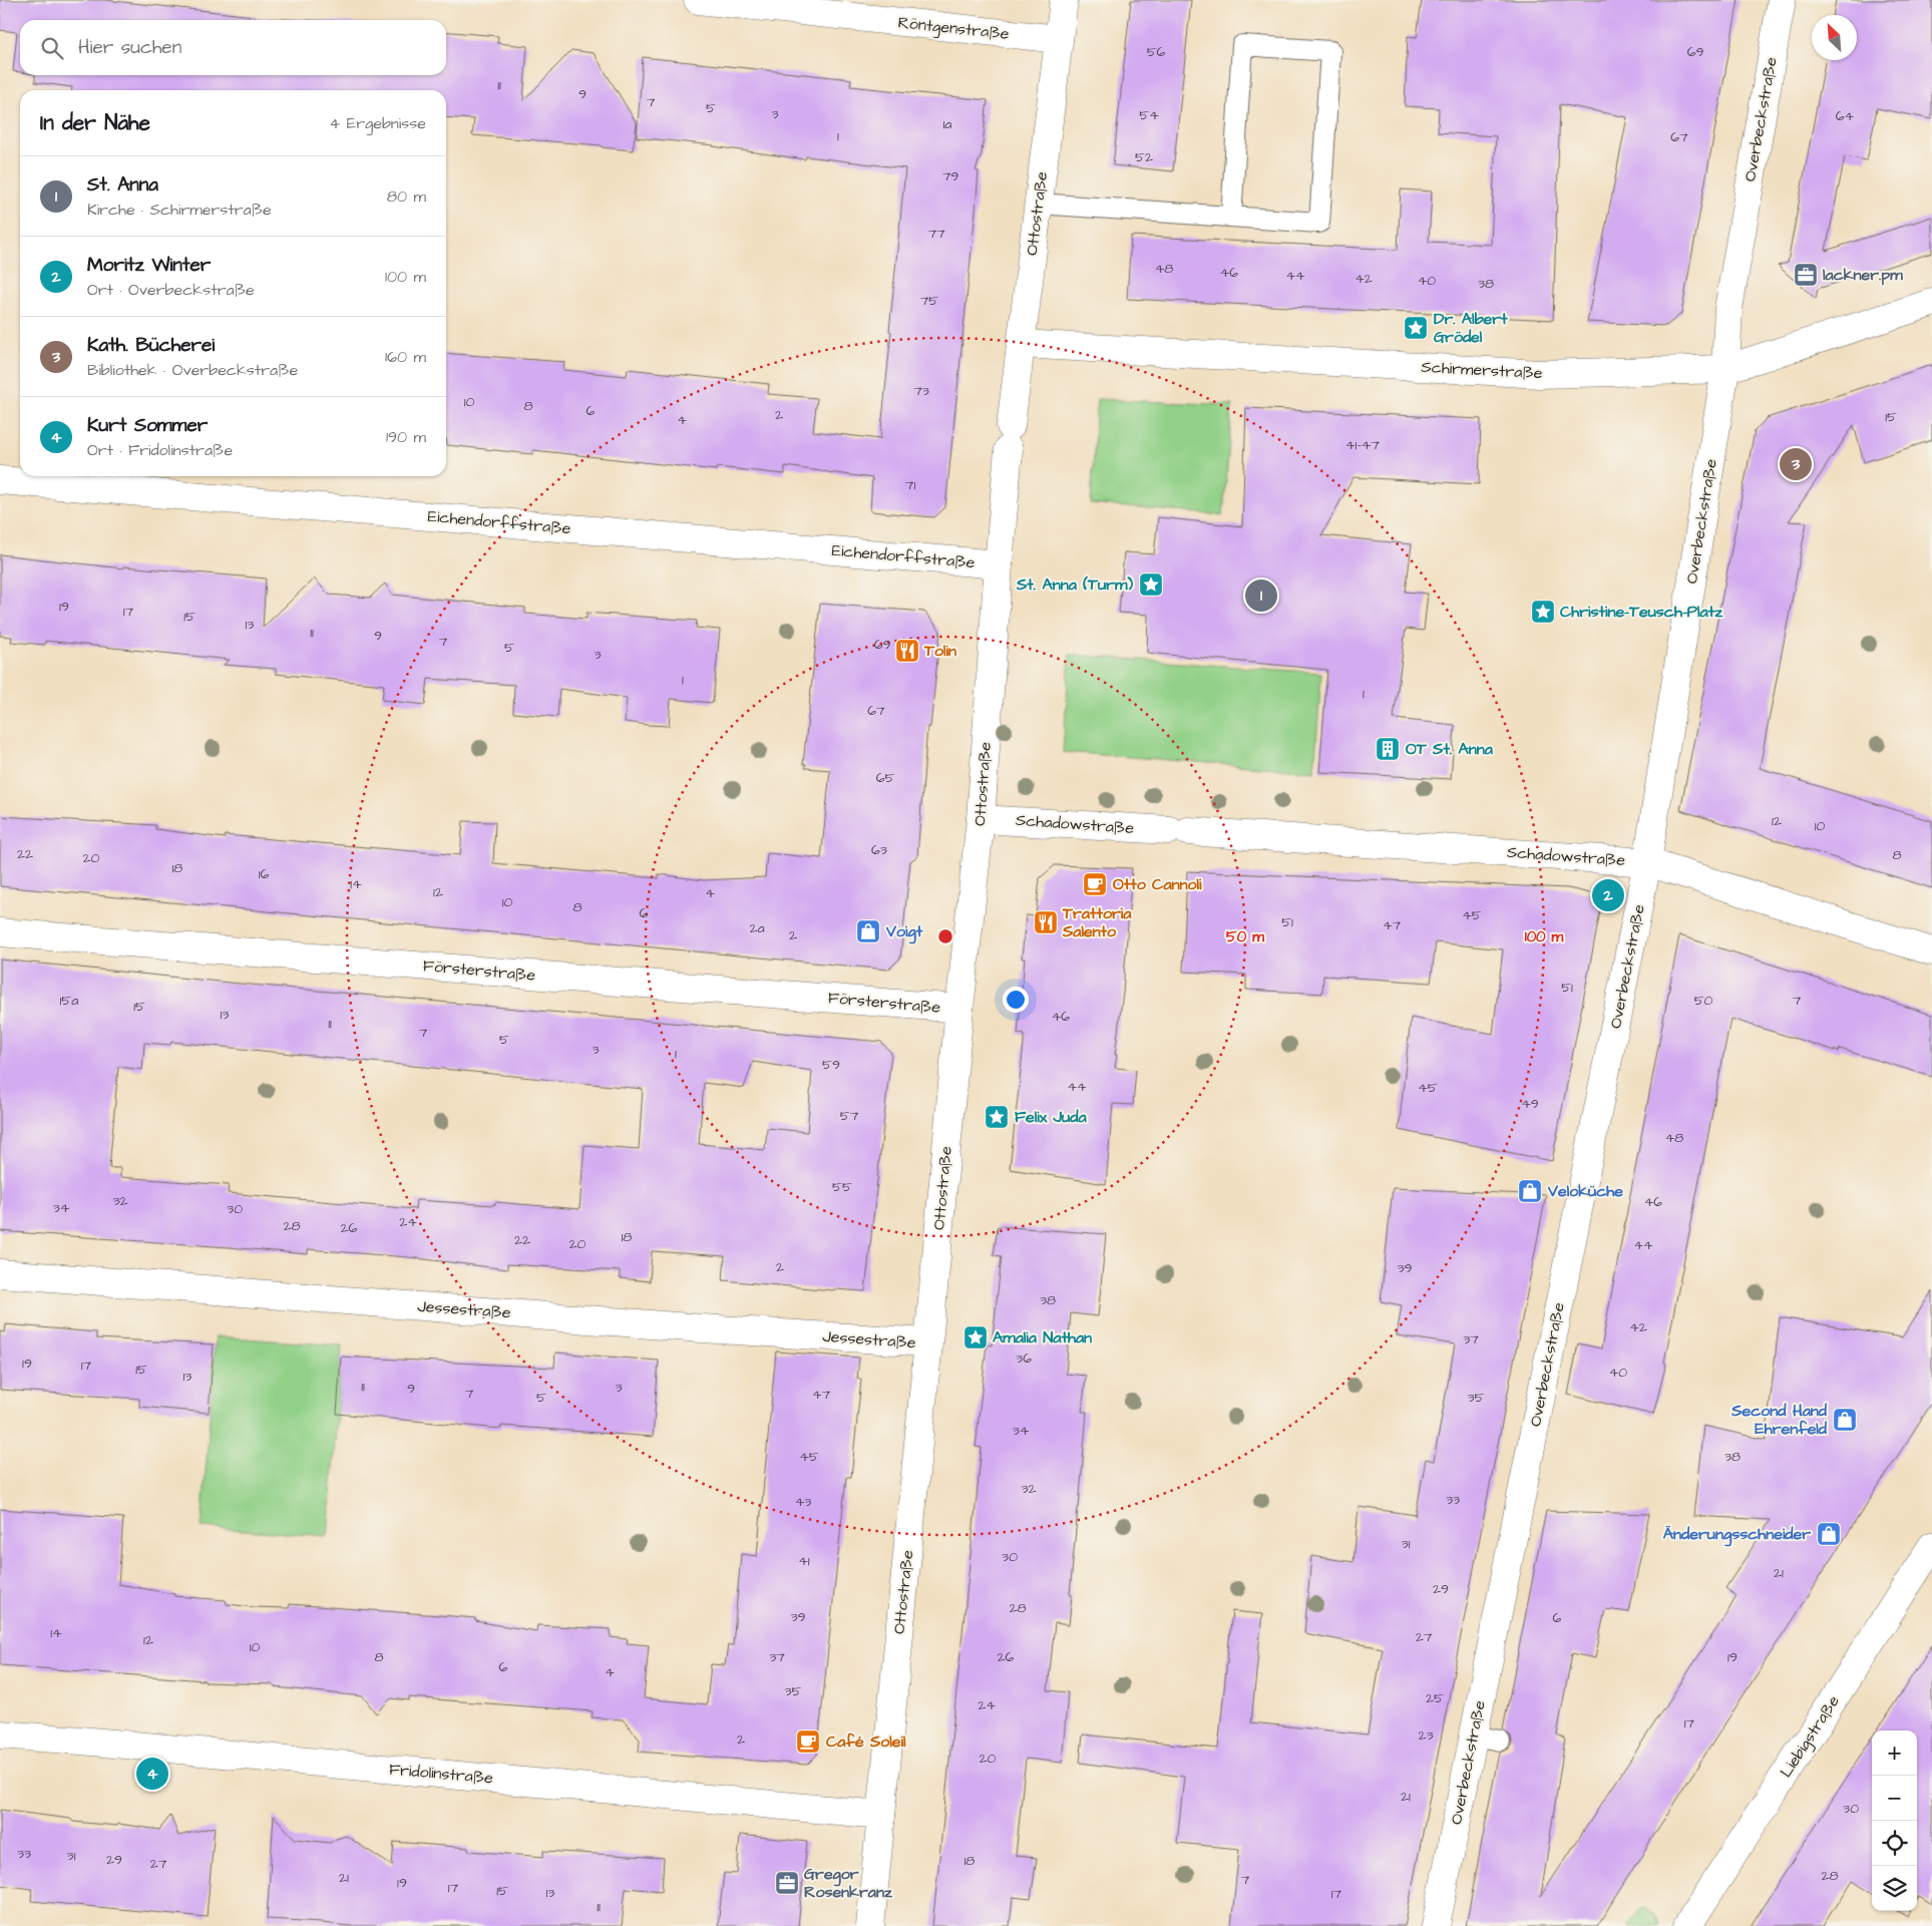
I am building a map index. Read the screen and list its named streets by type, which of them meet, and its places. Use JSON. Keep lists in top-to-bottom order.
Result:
{
  "streets": {
    "street": [
      "Röntgenstraße",
      "Overbeckstraße",
      "Ottostraße",
      "Schirmerstraße",
      "Eichendorffstraße",
      "Schadowstraße",
      "Försterstraße",
      "Jessestraße",
      "Liebigstraße",
      "Fridolinstraße"
    ]
  },
  "crossings": [
    ["Röntgenstraße", "Ottostraße"],
    ["Overbeckstraße", "Schirmerstraße"],
    ["Overbeckstraße", "Schadowstraße"],
    ["Ottostraße", "Schirmerstraße"],
    ["Ottostraße", "Eichendorffstraße"],
    ["Ottostraße", "Schadowstraße"],
    ["Ottostraße", "Försterstraße"],
    ["Ottostraße", "Jessestraße"],
    ["Ottostraße", "Fridolinstraße"]
  ],
  "places": {
    "office": ["lackner.pm", "Gregor Rosenkranz"],
    "place": [
      "Dr. Albert Grödel",
      "St. Anna (Turm)",
      "Christine-Teusch-Platz",
      "Felix Juda",
      "Amalia Nathan"
    ],
    "restaurant": ["Tolin", "Trattoria Salento"],
    "building": ["OT St. Anna"],
    "cafe": ["Otto Cannoli", "Café Soleil"],
    "shop": [
      "Voigt",
      "Veloküche",
      "Second Hand Ehrenfeld",
      "Änderungsschneider"
    ]
  },
  "house_numbers": [
    "56",
    "69",
    "11",
    "9",
    "7",
    "5",
    "3",
    "54",
    "64",
    "1a",
    "1",
    "67",
    "52",
    "79",
    "77",
    "48",
    "46",
    "44",
    "42",
    "40",
    "38",
    "75",
    "73",
    "10",
    "8",
    "6",
    "2",
    "15",
    "4",
    "41-47",
    "71",
    "19",
    "17",
    "15",
    "13",
    "11",
    "9",
    "7",
    "69",
    "5",
    "3",
    "1",
    "1",
    "67",
    "65",
    "12",
    "10",
    "63",
    "22",
    "8",
    "20",
    "18",
    "16",
    "14",
    "12",
    "4",
    "10",
    "8",
    "6",
    "45",
    "51",
    "47",
    "2a",
    "2",
    "51",
    "15a",
    "50",
    "7",
    "15",
    "13",
    "46",
    "11",
    "7",
    "5",
    "3",
    "1",
    "59",
    "44",
    "45",
    "49",
    "57",
    "48",
    "55",
    "32",
    "46",
    "34",
    "30",
    "24",
    "28",
    "26",
    "18",
    "22",
    "20",
    "44",
    "2",
    "39",
    "38",
    "42",
    "37",
    "36",
    "19",
    "17",
    "15",
    "40",
    "13",
    "11",
    "3",
    "9",
    "7",
    "47",
    "5",
    "35",
    "34",
    "45",
    "38",
    "32",
    "33",
    "43",
    "31",
    "30",
    "41",
    "21",
    "29",
    "28",
    "39",
    "6",
    "14",
    "27",
    "12",
    "10",
    "8",
    "37",
    "26",
    "19",
    "6",
    "4",
    "35",
    "25",
    "24",
    "17",
    "23",
    "2",
    "20",
    "21",
    "30",
    "33",
    "31",
    "29",
    "18",
    "27",
    "28",
    "21",
    "7",
    "19",
    "17",
    "15",
    "13",
    "17",
    "11"
  ],
  "north": "top left",
  "page": {
    "search": "Hier suchen",
    "heading": ["In der Nähe", "4 Ergebnisse"],
    "list": [
      {
        "mark": "1",
        "name": "St. Anna",
        "note": "Kirche · Schirmerstraße",
        "value": "80 m"
      },
      {
        "mark": "2",
        "name": "Moritz Winter",
        "note": "Ort · Overbeckstraße",
        "value": "100 m"
      },
      {
        "mark": "3",
        "name": "Kath. Bücherei",
        "note": "Bibliothek · Overbeckstraße",
        "value": "160 m"
      },
      {
        "mark": "4",
        "name": "Kurt Sommer",
        "note": "Ort · Fridolinstraße",
        "value": "190 m"
      }
    ],
    "pins": [
      "3",
      "1",
      "2",
      "4"
    ],
    "map_buttons": ["+", "−"]
  },
  "rings": ["50 m", "100 m"]
}
